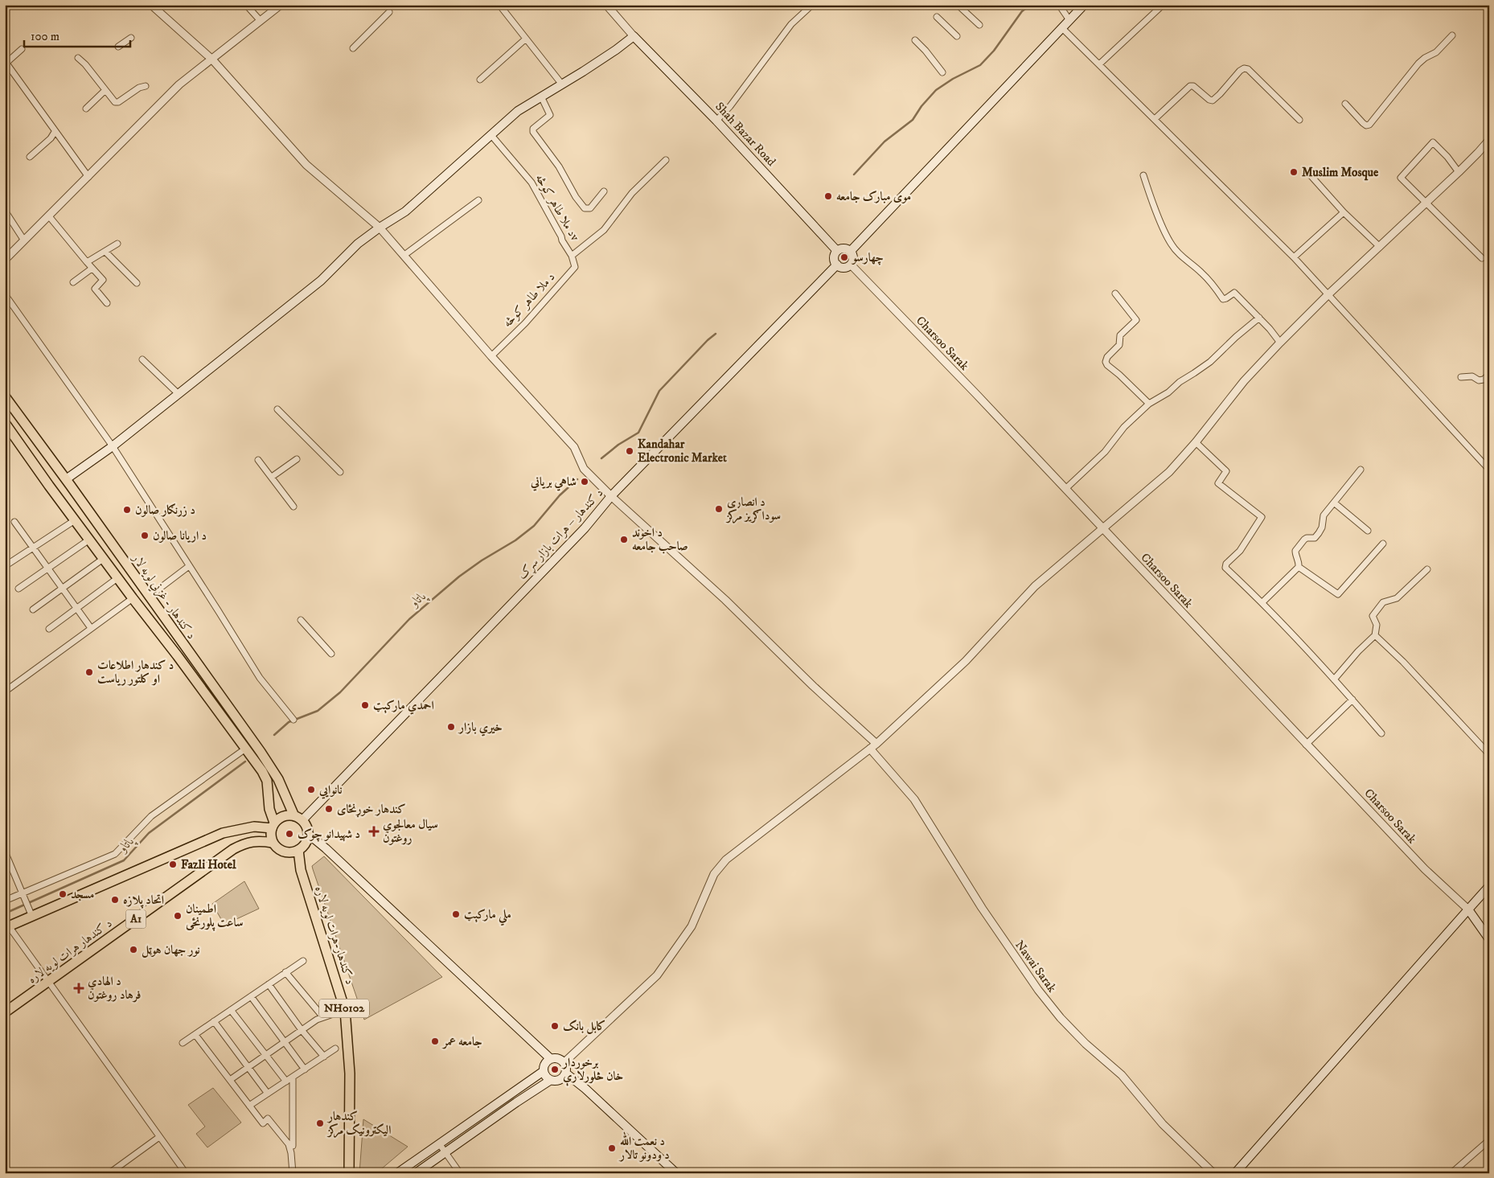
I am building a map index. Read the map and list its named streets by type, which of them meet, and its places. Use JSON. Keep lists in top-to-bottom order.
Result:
{
  "streets": {
    "main road": [
      "Shah Bazar Road",
      "د کندهار – هرات بازار سړک",
      "د کندهار - غزني لويه لار",
      "A1",
      "د کندهار-هرات لويه لاره",
      "د کندهار هرات لویه لاره",
      "NH0102"
    ],
    "street": [
      "د ملا طاهر کوڅهv",
      "د ملا طاهر کوڅه",
      "Charsoo Sarak",
      "Nawai Sarak"
    ]
  },
  "crossings": [
    ["Shah Bazar Road", "Charsoo Sarak"],
    ["Shah Bazar Road", "د کندهار – هرات بازار سړک"],
    ["د ملا طاهر کوڅهv", "د ملا طاهر کوڅه"],
    ["Charsoo Sarak", "د کندهار – هرات بازار سړک"],
    ["د کندهار – هرات بازار سړک", "د کندهار - غزني لويه لار"],
    ["د کندهار – هرات بازار سړک", "د کندهار-هرات لويه لاره"],
    ["د کندهار – هرات بازار سړک", "د کندهار هرات لویه لاره"],
    ["د کندهار - غزني لويه لار", "د کندهار-هرات لويه لاره"],
    ["د کندهار - غزني لويه لار", "د کندهار هرات لویه لاره"],
    ["د کندهار-هرات لويه لاره", "د کندهار هرات لویه لاره"]
  ],
  "water": ["پاتاو"],
  "places": {
    "other": [
      "Muslim Mosque",
      "موی مبارک جامعه",
      "چهارسو",
      "Kandahar Electronic Market",
      "شاهي برياني",
      "د انصاري سوداګریز مرکز",
      "د زرنګار صالون",
      "د اریانا صالون",
      "د اخوند صاحب جامعه",
      "د کندهار اطلاعات او کلتور رياست",
      "احمدي مارکېټ",
      "خیري بازار",
      "نانوايي",
      "کندهار خوړنځای",
      "د شهيدانو چوک",
      "Fazli Hotel",
      "مسجد",
      "اتحاد پلازه",
      "ملي مارکېټ",
      "اطمینان ساعت پلورنځی",
      "نور جهان هوټل",
      "کابل بانک",
      "جامعه عمر",
      "برخوردار خان څلورلارې",
      "کندهار الیکټرونیک مرکز",
      "د نعمت الله د ودونو تالار"
    ],
    "health": ["سيال معالجوي روغتون", "د الهادي فرهاد روغتون"]
  },
  "scale_bar": "100 m"
}
